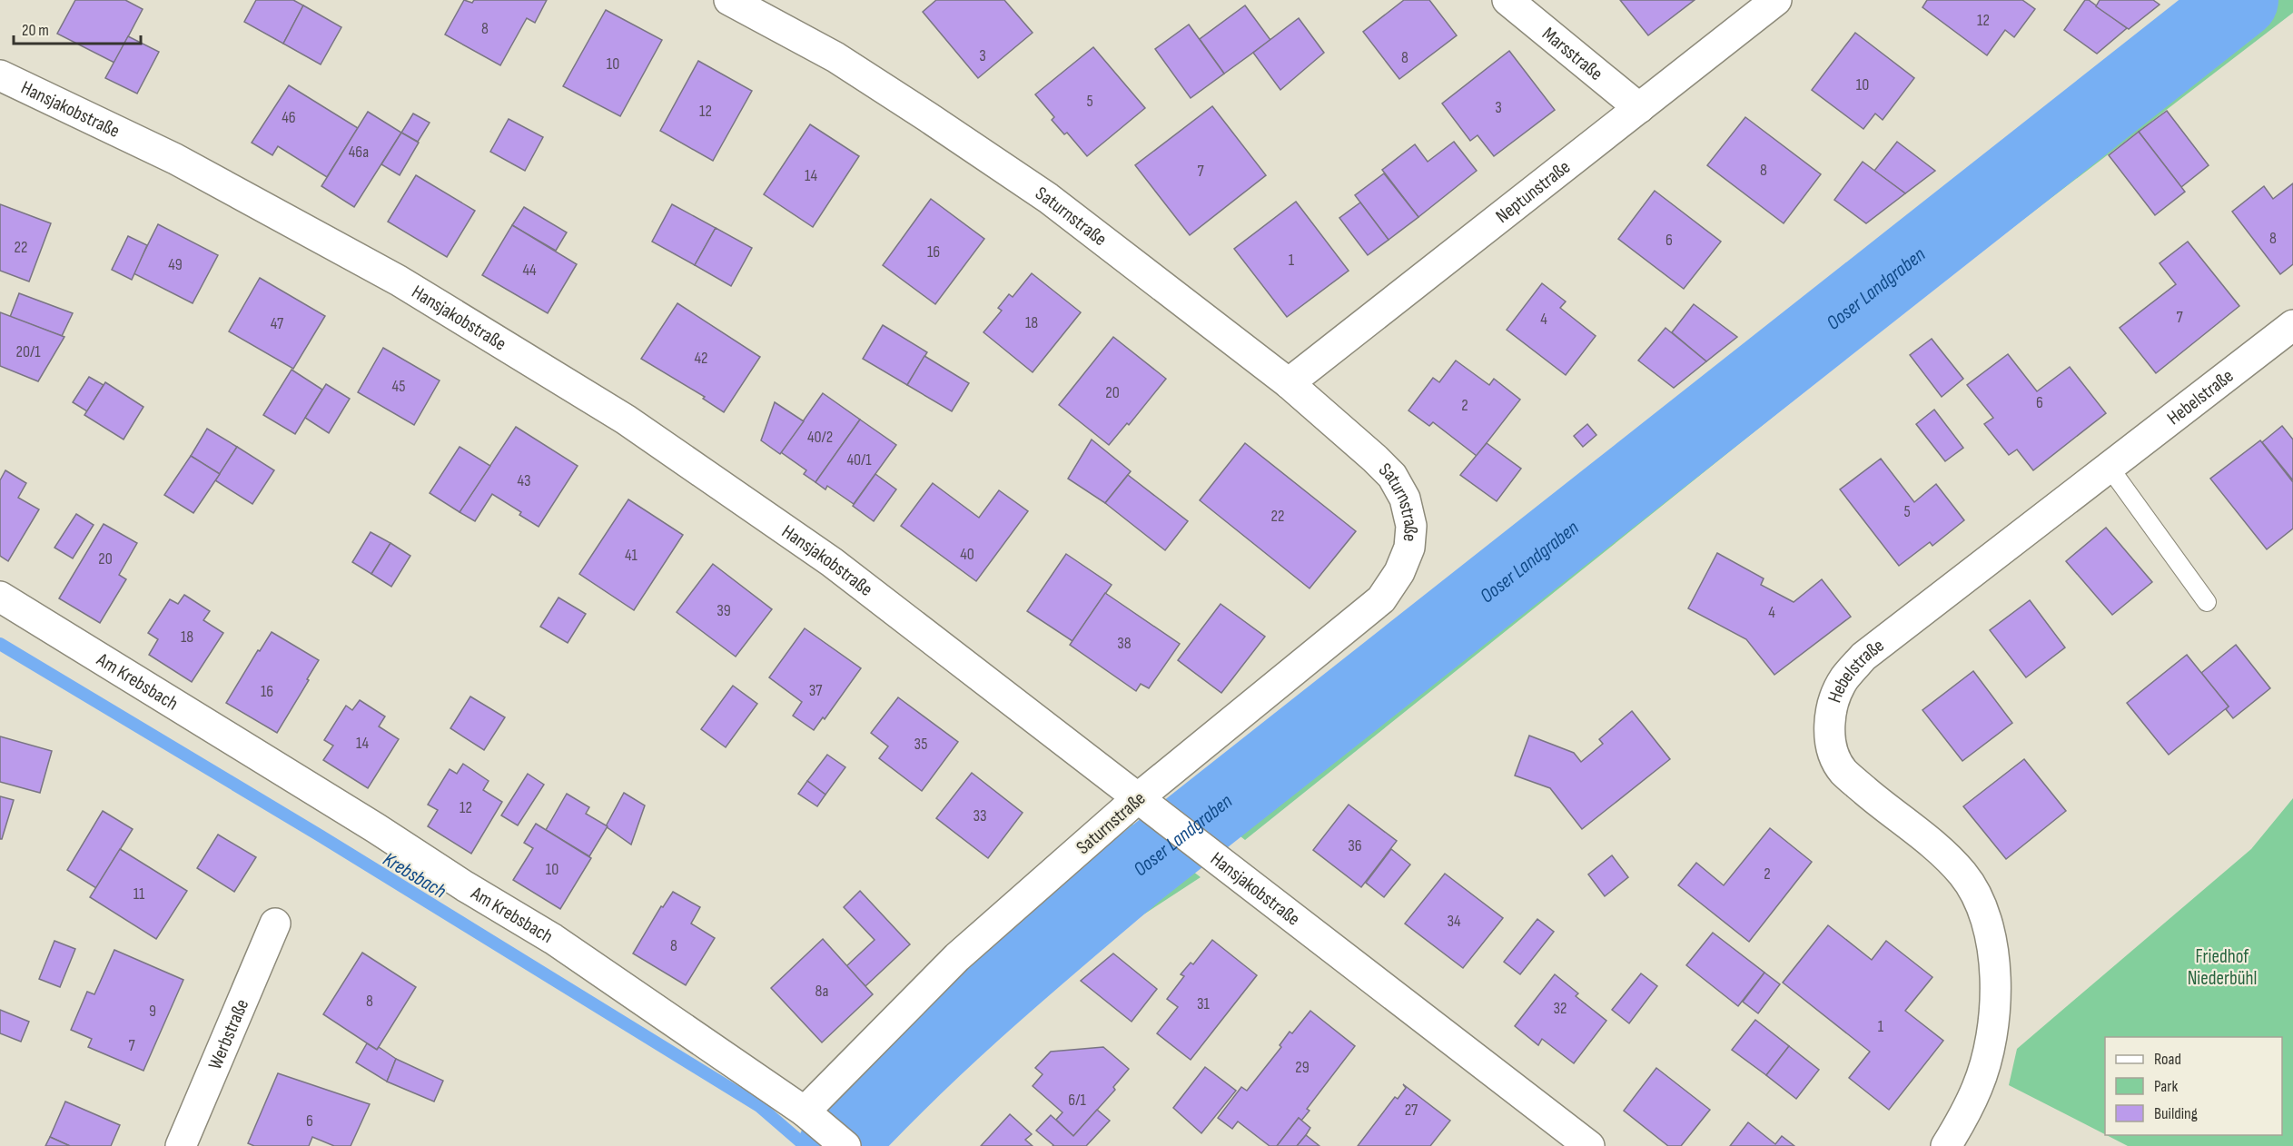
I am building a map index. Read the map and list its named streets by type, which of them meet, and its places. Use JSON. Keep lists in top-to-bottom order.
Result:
{
  "streets": {
    "street": [
      "Marsstraße",
      "Hansjakobstraße",
      "Neptunstraße",
      "Saturnstraße",
      "Hebelstraße",
      "Am Krebsbach",
      "Werbstraße"
    ]
  },
  "crossings": [
    ["Marsstraße", "Neptunstraße"],
    ["Hansjakobstraße", "Saturnstraße"],
    ["Neptunstraße", "Saturnstraße"],
    ["Saturnstraße", "Am Krebsbach"]
  ],
  "water": ["Ooser Landgraben", "Krebsbach"],
  "parks": ["Friedhof Niederbühl"],
  "house_numbers": [
    "12",
    "8",
    "3",
    "8",
    "10",
    "10",
    "5",
    "3",
    "12",
    "46",
    "46a",
    "8",
    "7",
    "14",
    "8",
    "6",
    "22",
    "16",
    "1",
    "49",
    "44",
    "7",
    "4",
    "18",
    "47",
    "20/1",
    "42",
    "45",
    "20",
    "6",
    "2",
    "40/2",
    "40/1",
    "43",
    "5",
    "22",
    "40",
    "41",
    "20",
    "39",
    "4",
    "18",
    "38",
    "37",
    "16",
    "14",
    "35",
    "12",
    "33",
    "36",
    "10",
    "2",
    "11",
    "34",
    "8",
    "8a",
    "8",
    "31",
    "32",
    "9",
    "1",
    "7",
    "29",
    "6/1",
    "27",
    "6"
  ],
  "legend": ["Road", "Park", "Building"],
  "scale_bar": "20 m"
}
